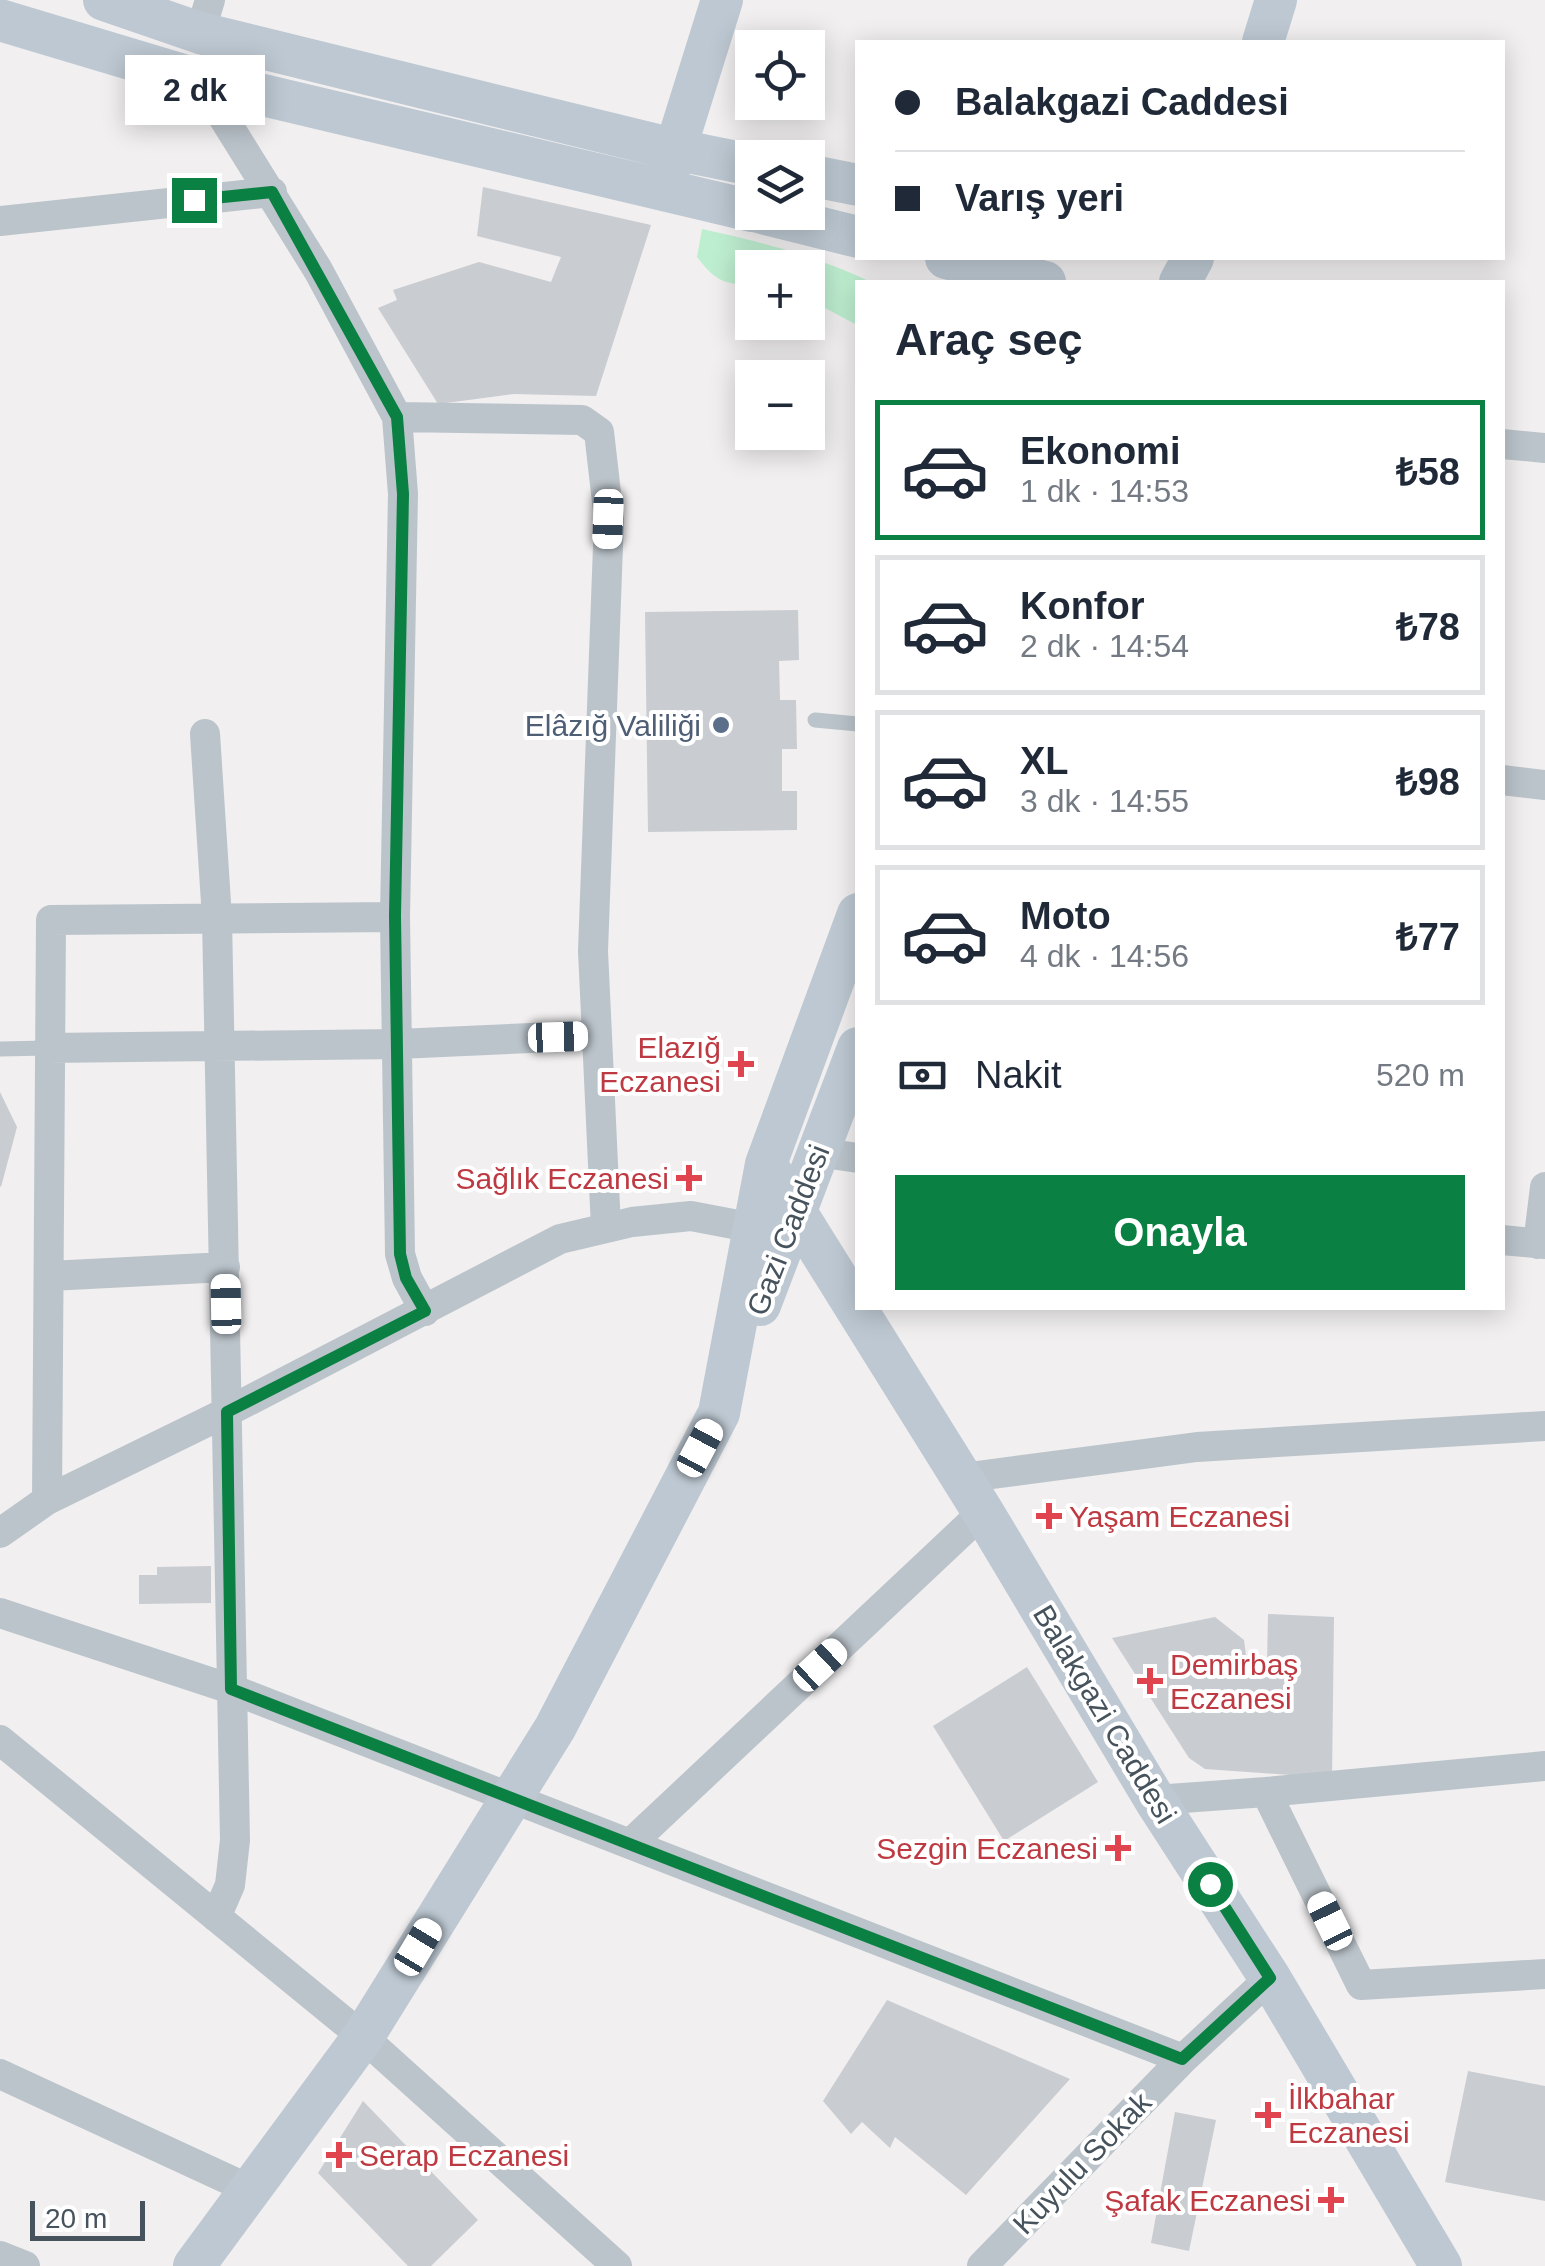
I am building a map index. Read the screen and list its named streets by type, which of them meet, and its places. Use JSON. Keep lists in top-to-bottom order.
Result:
{
  "streets": {
    "main road": ["Gazi Caddesi", "Balakgazi Caddesi"],
    "street": ["Kuyulu Sokak"]
  },
  "crossings": [
    ["Gazi Caddesi", "Balakgazi Caddesi"],
    ["Balakgazi Caddesi", "Kuyulu Sokak"]
  ],
  "places": {
    "other": ["Elâzığ Valiliği"],
    "health": [
      "Elazığ Eczanesi",
      "Sağlık Eczanesi",
      "Yaşam Eczanesi",
      "Demirbaş Eczanesi",
      "Sezgin Eczanesi",
      "İlkbahar Eczanesi",
      "Serap Eczanesi",
      "Şafak Eczanesi"
    ]
  },
  "scale_bar": "20 m",
  "page": {
    "map_buttons": ["+", "−"],
    "banner": ["Balakgazi Caddesi", "Varış yeri"],
    "bubble": "2 dk",
    "heading": "Araç seç",
    "list": [
      {
        "name": "Ekonomi",
        "note": "1 dk · 14:53",
        "value": "₺58"
      },
      {
        "name": "Konfor",
        "note": "2 dk · 14:54",
        "value": "₺78"
      },
      {
        "name": "XL",
        "note": "3 dk · 14:55",
        "value": "₺98"
      },
      {
        "name": "Moto",
        "note": "4 dk · 14:56",
        "value": "₺77"
      }
    ],
    "pay": ["Nakit", "520 m"],
    "buttons": "Onayla",
    "scale": "20 m"
  }
}
